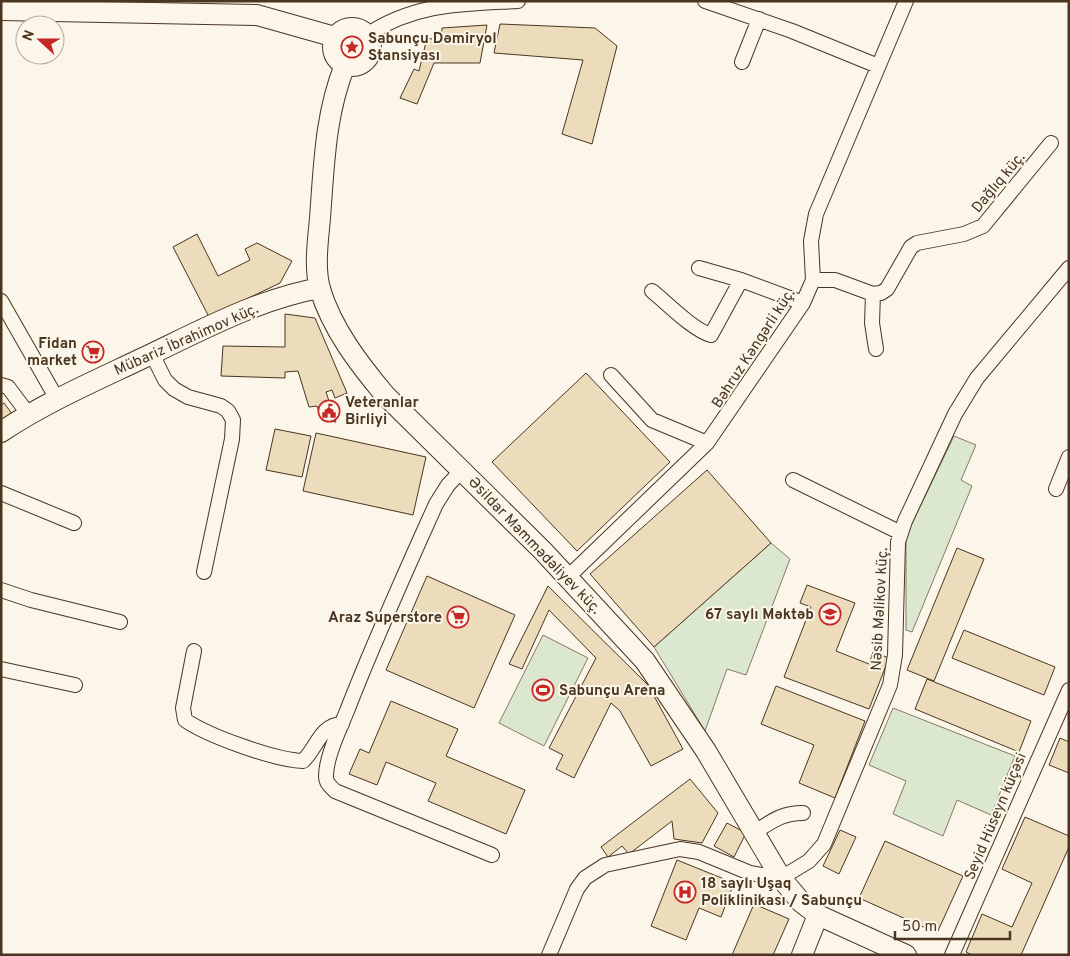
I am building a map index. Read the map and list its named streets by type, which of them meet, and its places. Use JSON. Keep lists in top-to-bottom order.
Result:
{
  "streets": {
    "street": [
      "Dağlıq küç.",
      "Mübariz İbrahimov küç.",
      "Bəhruz Kəngərli küç.",
      "Əsildar Məmmədəliyev küç.",
      "Nəsib Məlikov küç.",
      "Seyid Hüseyn küçəsi"
    ]
  },
  "crossings": [
    ["Mübariz İbrahimov küç.", "Əsildar Məmmədəliyev küç."],
    ["Bəhruz Kəngərli küç.", "Əsildar Məmmədəliyev küç."],
    ["Əsildar Məmmədəliyev küç.", "Nəsib Məlikov küç."]
  ],
  "places": {
    "place": ["Sabunçu Dəmiryol Stansiyası"],
    "supermarket": ["Fidan market", "Araz Superstore"],
    "public building": ["Veteranlar Birliyi"],
    "school or university": ["67 saylı Məktəb"],
    "sports": ["Sabunçu Arena"],
    "hospital": ["18 saylı Uşaq Poliklinikası / Sabunçu"]
  },
  "scale_bar": "50 m",
  "north": "left"
}
